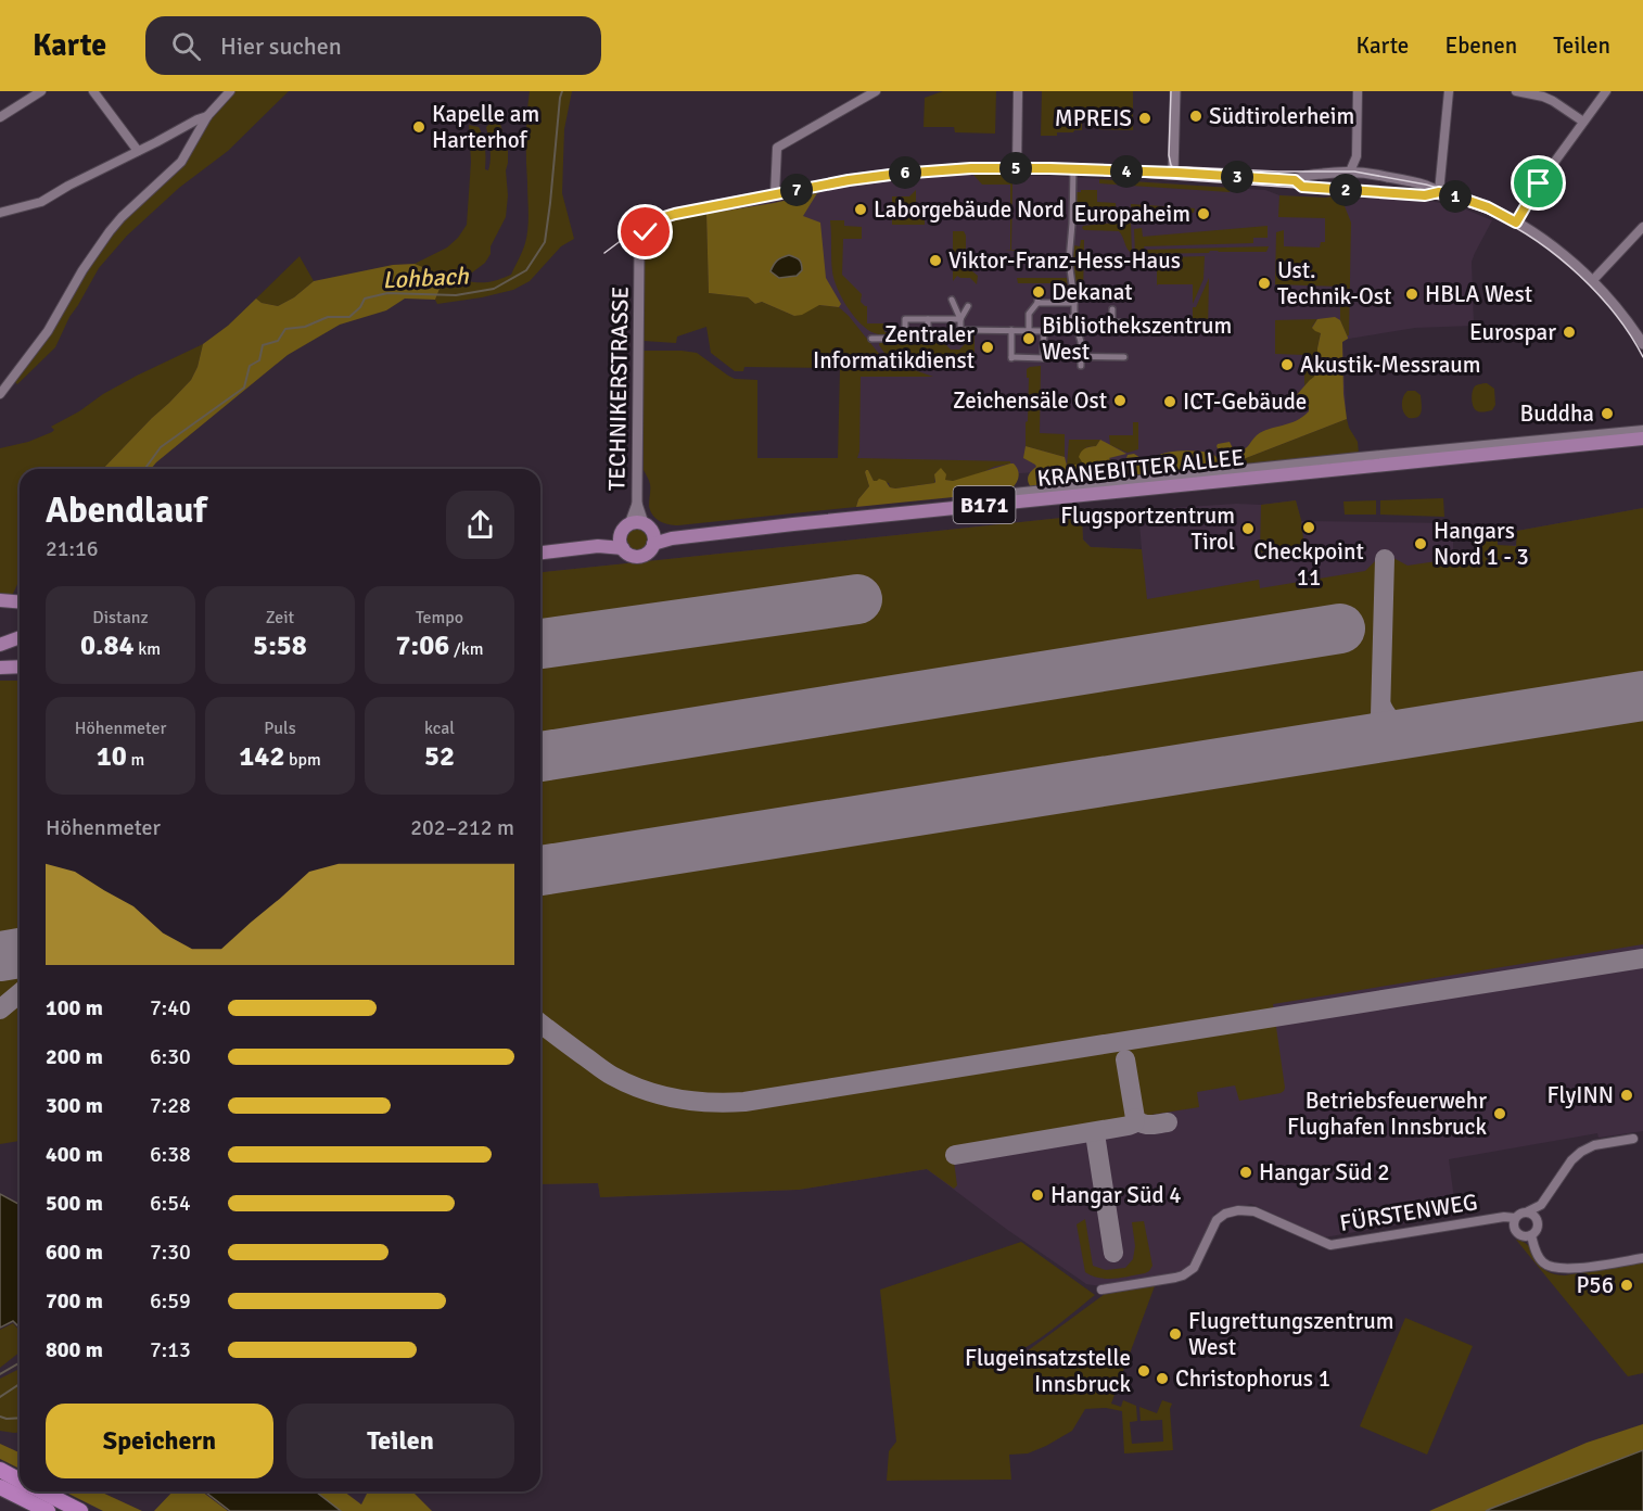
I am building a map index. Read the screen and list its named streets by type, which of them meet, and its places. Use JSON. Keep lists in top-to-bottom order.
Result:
{
  "streets": {
    "main road": ["KRANEBITTER ALLEE", "B171"],
    "street": ["TECHNIKERSTRASSE", "FÜRSTENWEG"]
  },
  "crossings": [
    ["TECHNIKERSTRASSE", "KRANEBITTER ALLEE"],
    ["TECHNIKERSTRASSE", "B171"],
    ["KRANEBITTER ALLEE", "B171"]
  ],
  "water": ["Lohbach"],
  "places": [
    "Südtirolerheim",
    "MPREIS",
    "Kapelle am Harterhof",
    "Laborgebäude Nord",
    "Europaheim",
    "Viktor-Franz-Hess-Haus",
    "Ust. Technik-Ost",
    "Dekanat",
    "HBLA West",
    "Eurospar",
    "Bibliothekszentrum West",
    "Zentraler Informatikdienst",
    "Akustik-Messraum",
    "Zeichensäle Ost",
    "ICT-Gebäude",
    "Buddha",
    "Checkpoint 11",
    "Flugsportzentrum Tirol",
    "Hangars Nord 1 - 3",
    "FlyINN",
    "Betriebsfeuerwehr Flughafen Innsbruck",
    "Hangar Süd 2",
    "Hangar Süd 4",
    "P56",
    "Flugrettungszentrum West",
    "Flugeinsatzstelle Innsbruck",
    "Christophorus 1"
  ],
  "page": {
    "header": "Karte",
    "search": "Hier suchen",
    "nav": ["Karte", "Ebenen", "Teilen"],
    "pins": [
      "5",
      "4",
      "6",
      "3",
      "2",
      "7",
      "1"
    ],
    "heading": ["Abendlauf", "21:16"],
    "stats": [
      ["Distanz", "0.84 km"],
      ["Zeit", "5:58"],
      ["Tempo", "7:06 /km"],
      ["Höhenmeter", "10 m"],
      ["Puls", "142 bpm"],
      ["kcal", "52"]
    ],
    "chart": ["Höhenmeter", "202–212 m"],
    "list": [
      {
        "name": "100 m",
        "note": "7:40"
      },
      {
        "name": "200 m",
        "note": "6:30"
      },
      {
        "name": "300 m",
        "note": "7:28"
      },
      {
        "name": "400 m",
        "note": "6:38"
      },
      {
        "name": "500 m",
        "note": "6:54"
      },
      {
        "name": "600 m",
        "note": "7:30"
      },
      {
        "name": "700 m",
        "note": "6:59"
      },
      {
        "name": "800 m",
        "note": "7:13"
      }
    ],
    "buttons": ["Speichern", "Teilen"]
  }
}
